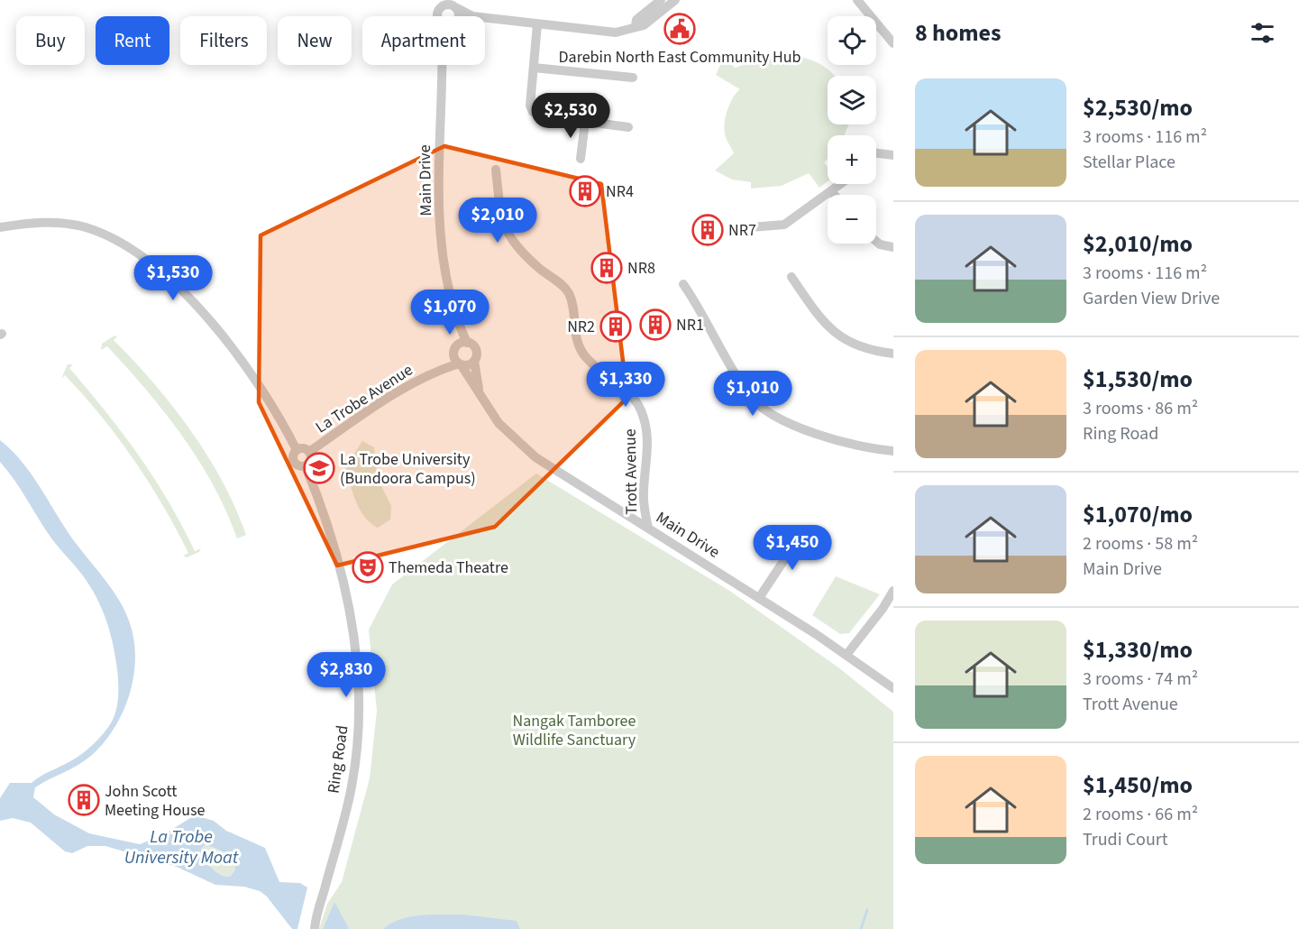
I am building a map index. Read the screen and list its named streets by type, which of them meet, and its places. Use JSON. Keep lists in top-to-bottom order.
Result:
{
  "streets": {
    "street": [
      "Main Drive",
      "La Trobe Avenue",
      "Trott Avenue",
      "Ring Road"
    ]
  },
  "crossings": [
    ["Main Drive", "La Trobe Avenue"],
    ["Main Drive", "Trott Avenue"],
    ["La Trobe Avenue", "Ring Road"]
  ],
  "water": ["La Trobe University Moat"],
  "parks": ["Nangak Tamboree Wildlife Sanctuary"],
  "places": {
    "public building": ["Darebin North East Community Hub"],
    "building": [
      "NR4",
      "NR7",
      "NR8",
      "NR1",
      "NR2",
      "John Scott Meeting House"
    ],
    "school or university": ["La Trobe University (Bundoora Campus)"],
    "theatre": ["Themeda Theatre"]
  },
  "page": {
    "heading": "8 homes",
    "map_buttons": ["+", "−"],
    "chip": [
      "Buy",
      "Rent",
      "Filters",
      "New",
      "Apartment"
    ],
    "list": [
      {
        "name": "$2,530/mo",
        "note": "3 rooms · 116 m² · Stellar Place"
      },
      {
        "name": "$2,010/mo",
        "note": "3 rooms · 116 m² · Garden View Drive"
      },
      {
        "name": "$1,530/mo",
        "note": "3 rooms · 86 m² · Ring Road"
      },
      {
        "name": "$1,070/mo",
        "note": "2 rooms · 58 m² · Main Drive"
      },
      {
        "name": "$1,330/mo",
        "note": "3 rooms · 74 m² · Trott Avenue"
      },
      {
        "name": "$1,450/mo",
        "note": "2 rooms · 66 m² · Trudi Court"
      }
    ],
    "price": [
      "$2,530",
      "$2,010",
      "$1,530",
      "$1,070",
      "$1,330",
      "$1,010",
      "$1,450",
      "$2,830"
    ]
  }
}
